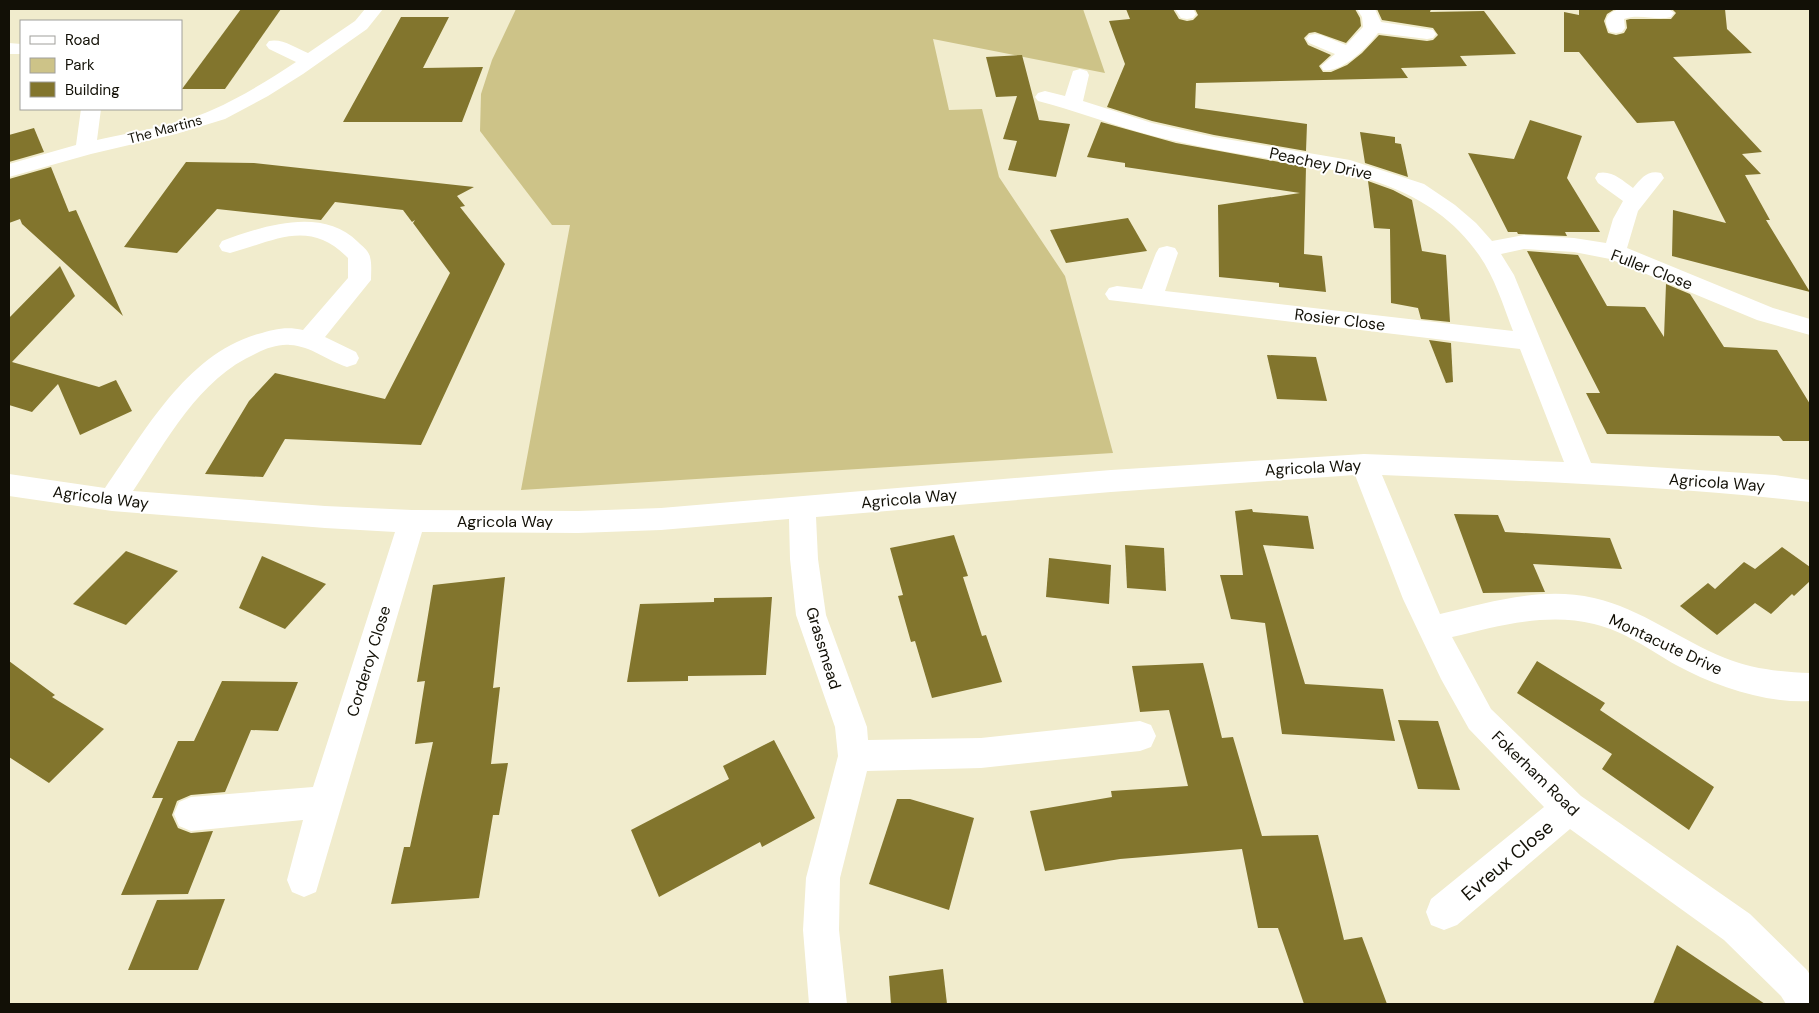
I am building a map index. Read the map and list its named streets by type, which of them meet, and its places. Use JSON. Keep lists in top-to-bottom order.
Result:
{
  "streets": {
    "street": [
      "The Martins",
      "Peachey Drive",
      "Fuller Close",
      "Rosier Close",
      "Agricola Way",
      "Montacute Drive",
      "Grassmead",
      "Corderoy Close",
      "Fokerham Road",
      "Evreux Close"
    ]
  },
  "crossings": [
    ["Peachey Drive", "Fuller Close"],
    ["Peachey Drive", "Rosier Close"],
    ["Peachey Drive", "Agricola Way"],
    ["Agricola Way", "Grassmead"],
    ["Agricola Way", "Corderoy Close"],
    ["Agricola Way", "Fokerham Road"],
    ["Montacute Drive", "Fokerham Road"],
    ["Fokerham Road", "Evreux Close"]
  ],
  "legend": ["Road", "Park", "Building"]
}
